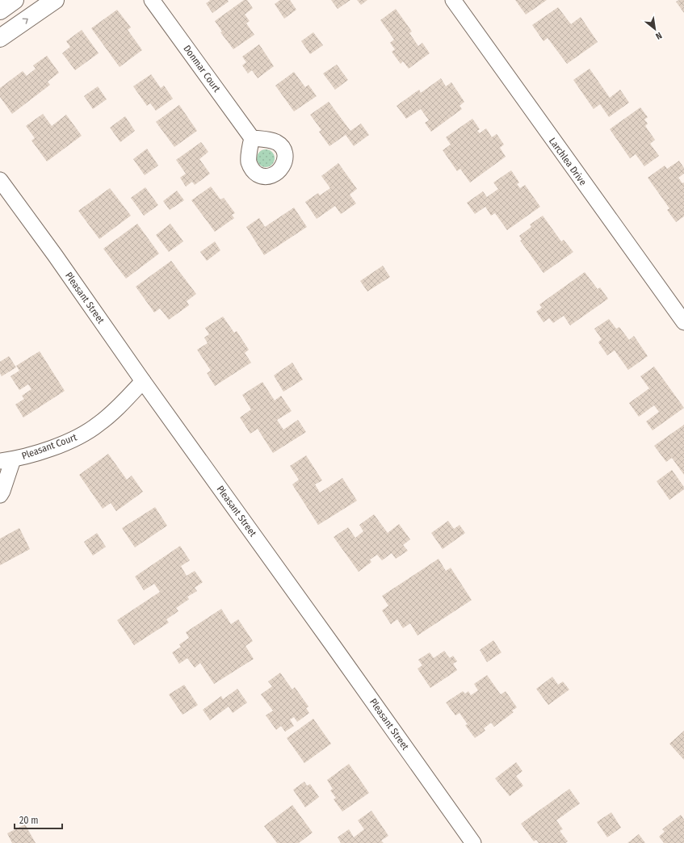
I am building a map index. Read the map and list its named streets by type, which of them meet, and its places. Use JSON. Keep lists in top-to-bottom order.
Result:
{
  "streets": {
    "street": [
      "Donmar Court",
      "Larchlea Drive",
      "Pleasant Street",
      "Pleasant Court"
    ]
  },
  "crossings": [
    ["Pleasant Street", "Pleasant Court"]
  ],
  "scale_bar": "20 m",
  "north": "bottom right"
}
